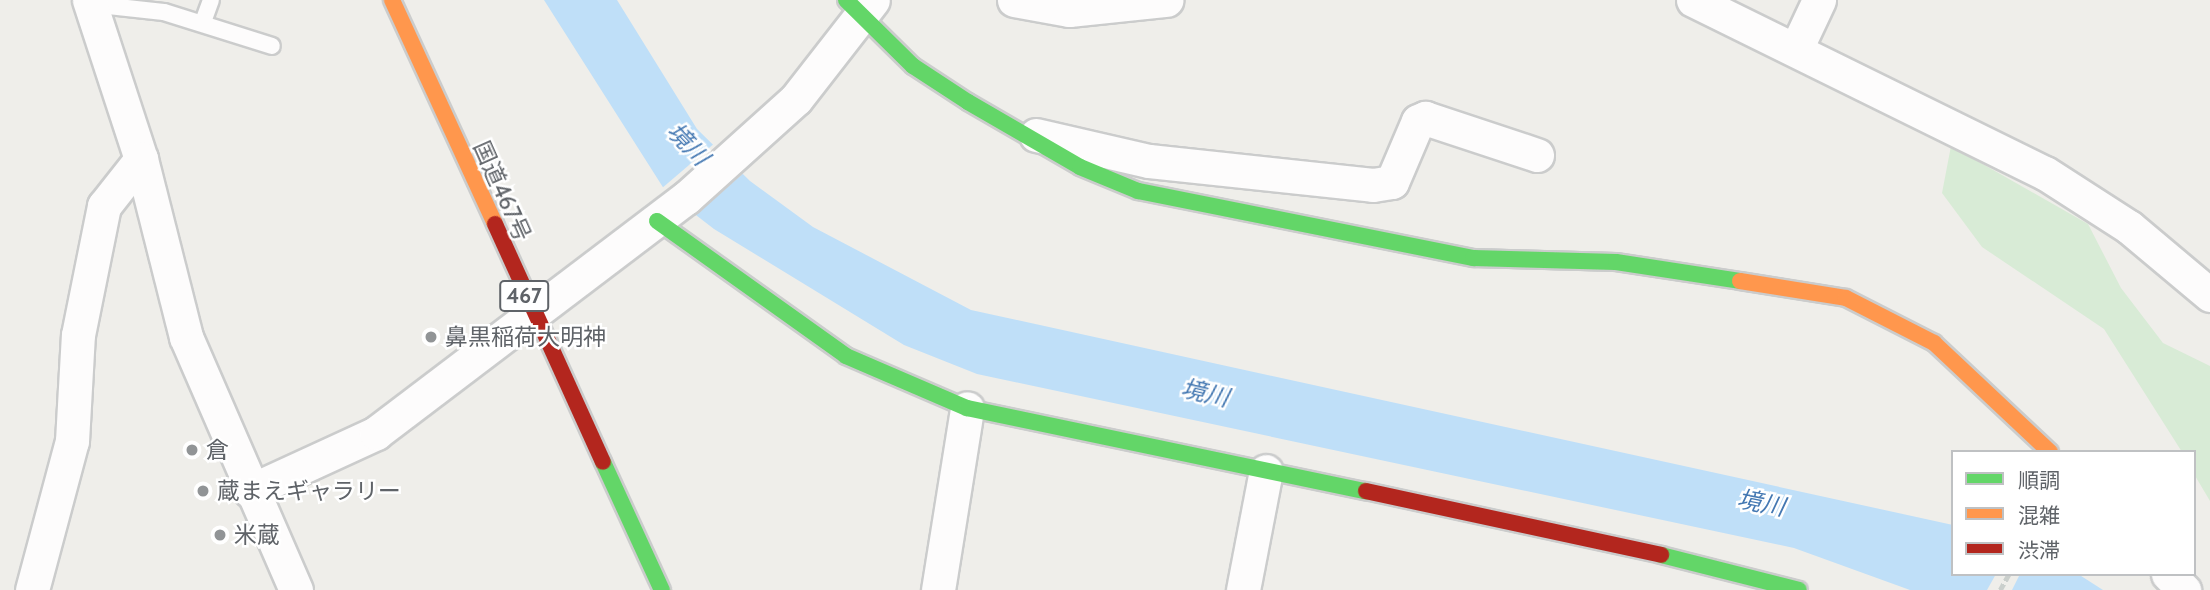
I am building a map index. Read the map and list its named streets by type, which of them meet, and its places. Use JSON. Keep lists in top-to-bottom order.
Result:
{
  "streets": {
    "main road": ["国道467号", "467"]
  },
  "water": ["境川"],
  "places": [
    "鼻黒稲荷大明神",
    "倉",
    "蔵まえギャラリー",
    "米蔵"
  ],
  "legend": ["順調", "混雑", "渋滞"]
}
